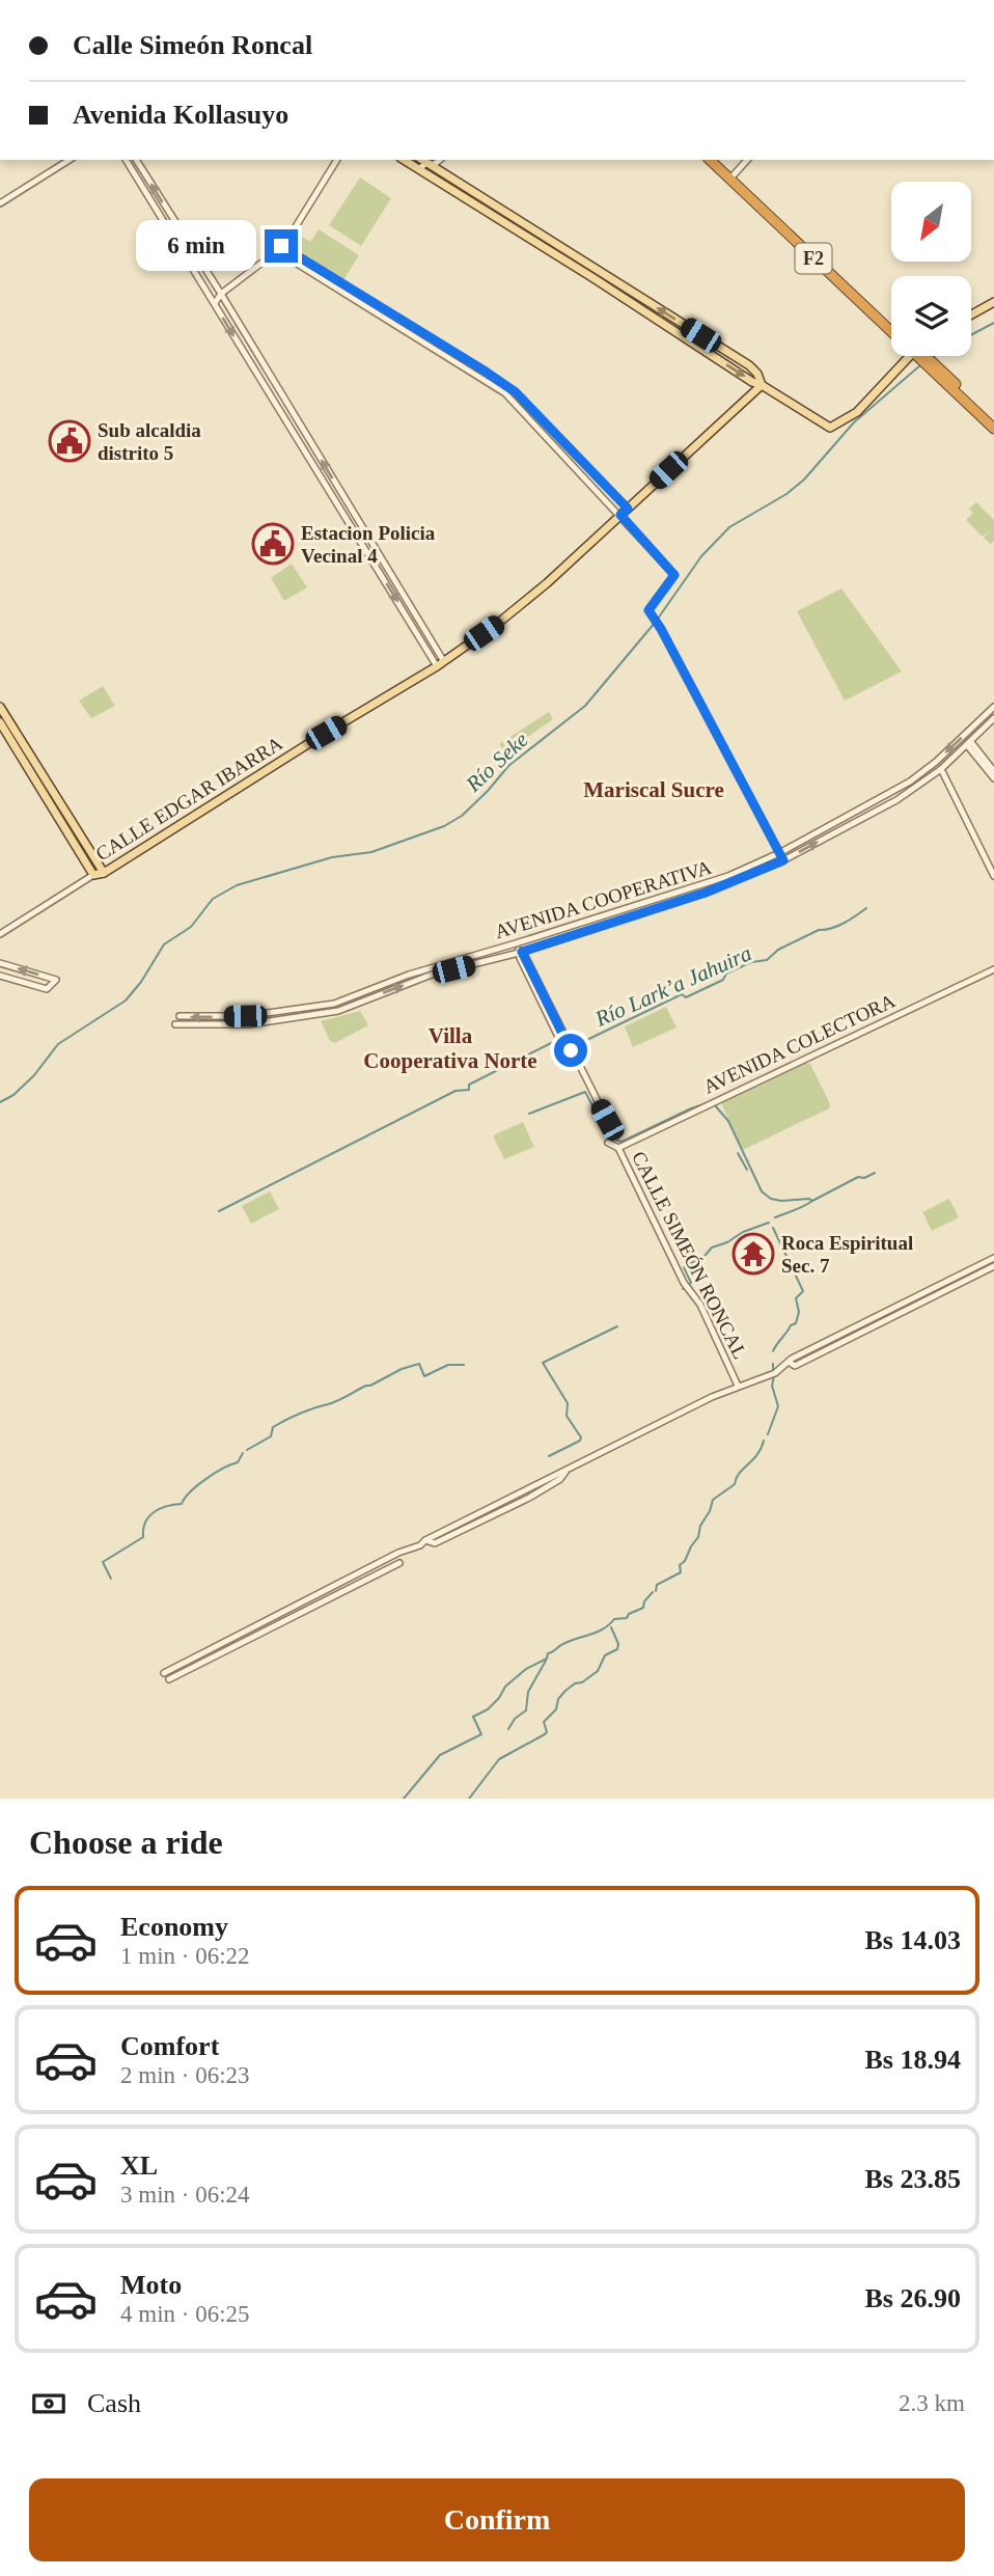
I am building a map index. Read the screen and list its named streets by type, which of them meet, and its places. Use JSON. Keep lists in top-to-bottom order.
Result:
{
  "streets": {
    "highway": ["F2"],
    "main road": ["CALLE EDGAR IBARRA"],
    "street": ["AVENIDA COOPERATIVA", "AVENIDA COLECTORA", "CALLE SIMEÓN RONCAL"]
  },
  "crossings": [
    ["AVENIDA COOPERATIVA", "CALLE SIMEÓN RONCAL"],
    ["AVENIDA COLECTORA", "CALLE SIMEÓN RONCAL"]
  ],
  "districts": ["Mariscal Sucre", "Villa Cooperativa Norte"],
  "water": ["Río Seke", "Río Lark’a Jahuira"],
  "places": {
    "public building": ["Sub alcaldia distrito 5", "Estacion Policia Vecinal 4"],
    "temple": ["Roca Espiritual Sec. 7"]
  },
  "north": "bottom left",
  "page": {
    "banner": ["Calle Simeón Roncal", "Avenida Kollasuyo"],
    "bubble": "6 min",
    "heading": "Choose a ride",
    "list": [
      {
        "name": "Economy",
        "note": "1 min · 06:22",
        "value": "Bs 14.03"
      },
      {
        "name": "Comfort",
        "note": "2 min · 06:23",
        "value": "Bs 18.94"
      },
      {
        "name": "XL",
        "note": "3 min · 06:24",
        "value": "Bs 23.85"
      },
      {
        "name": "Moto",
        "note": "4 min · 06:25",
        "value": "Bs 26.90"
      }
    ],
    "pay": ["Cash", "2.3 km"],
    "buttons": "Confirm"
  }
}
